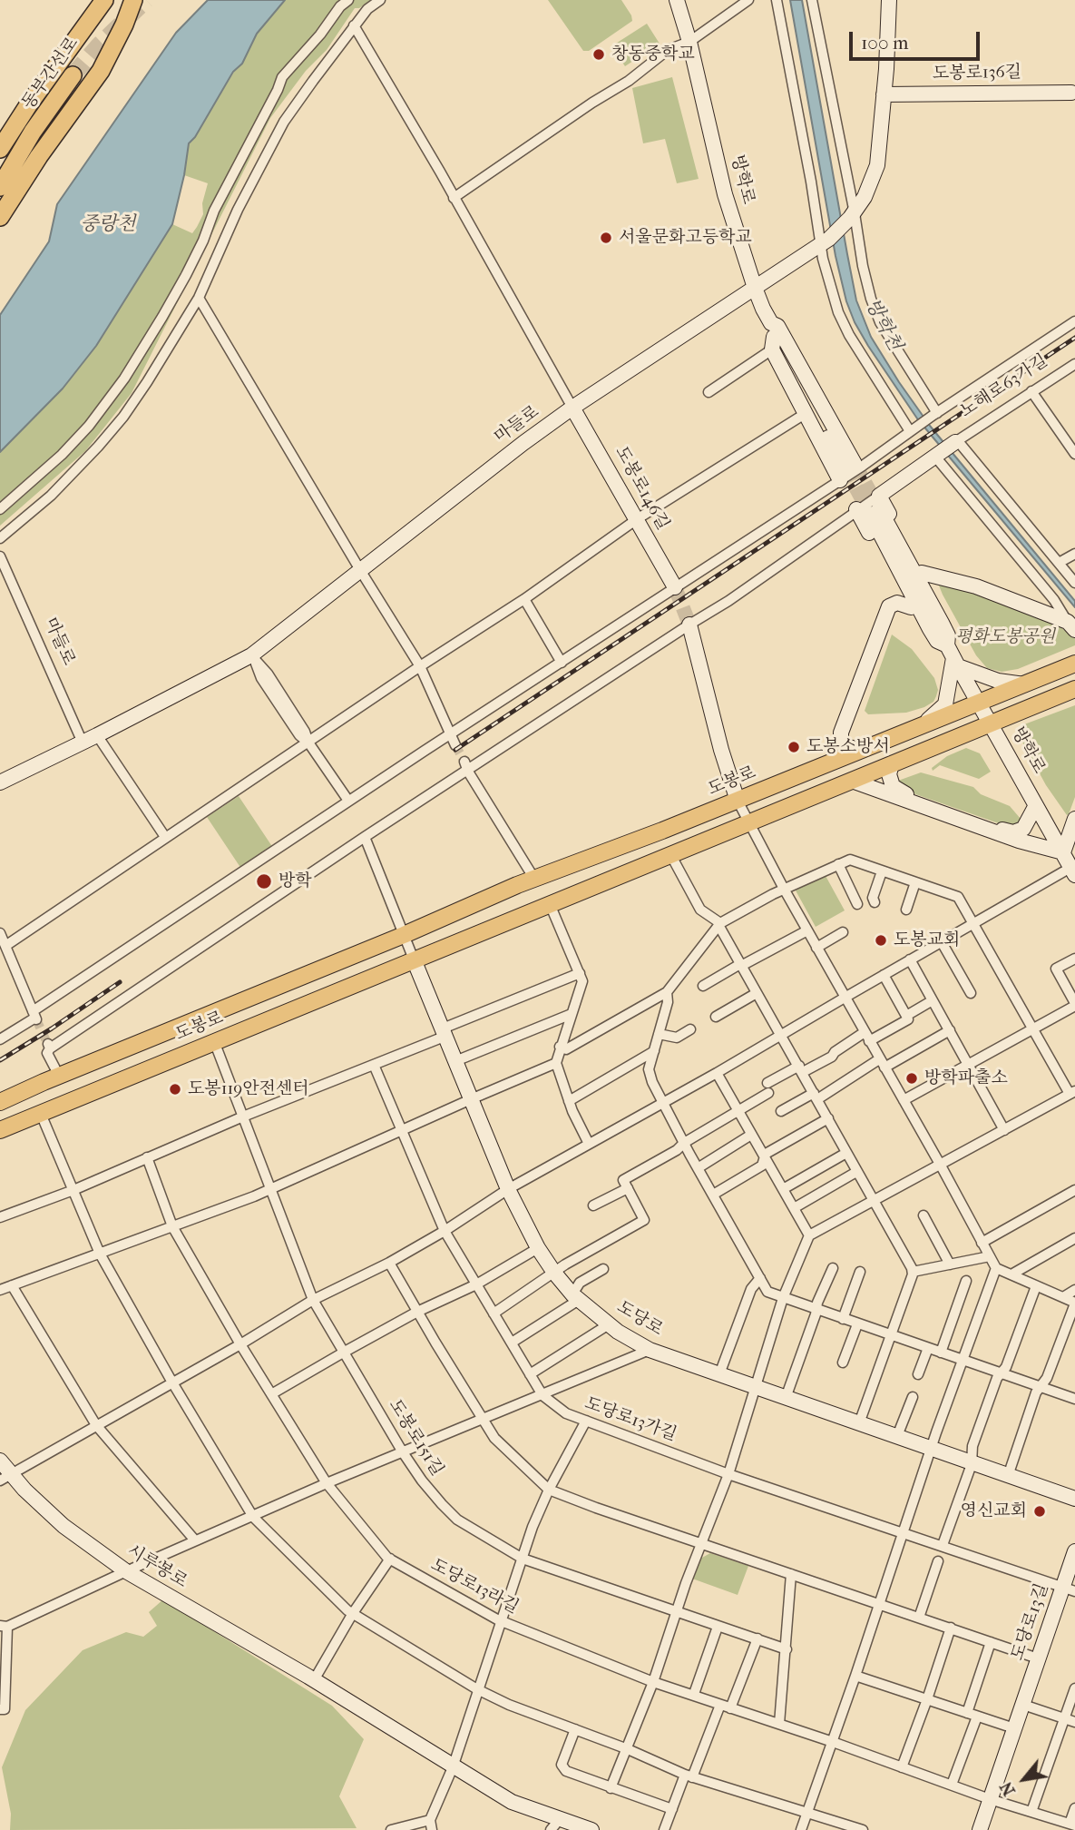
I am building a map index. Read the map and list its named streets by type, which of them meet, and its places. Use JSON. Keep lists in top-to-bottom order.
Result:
{
  "streets": {
    "highway": ["동부간선로"],
    "main road": [
      "도봉로136길",
      "방학로",
      "마들로",
      "도봉로146길",
      "도봉로",
      "도당로",
      "시루봉로",
      "도당로13길"
    ],
    "street": [
      "노해로63가길",
      "도당로13가길",
      "도봉로151길",
      "도당로13라길"
    ]
  },
  "crossings": [
    ["방학로", "마들로"],
    ["방학로", "도봉로"],
    ["마들로", "도봉로146길"],
    ["도봉로", "도당로"],
    ["도봉로", "도봉로151길"],
    ["도당로13가길", "도당로13길"],
    ["도당로13라길", "도당로13길"]
  ],
  "water": ["중랑천", "방학천"],
  "parks": ["평화도봉공원"],
  "places": [
    "창동중학교",
    "서울문화고등학교",
    "도봉소방서",
    "방학",
    "도봉교회",
    "방학파출소",
    "도봉119안전센터",
    "영신교회"
  ],
  "scale_bar": "100 m",
  "north": "bottom left"
}
